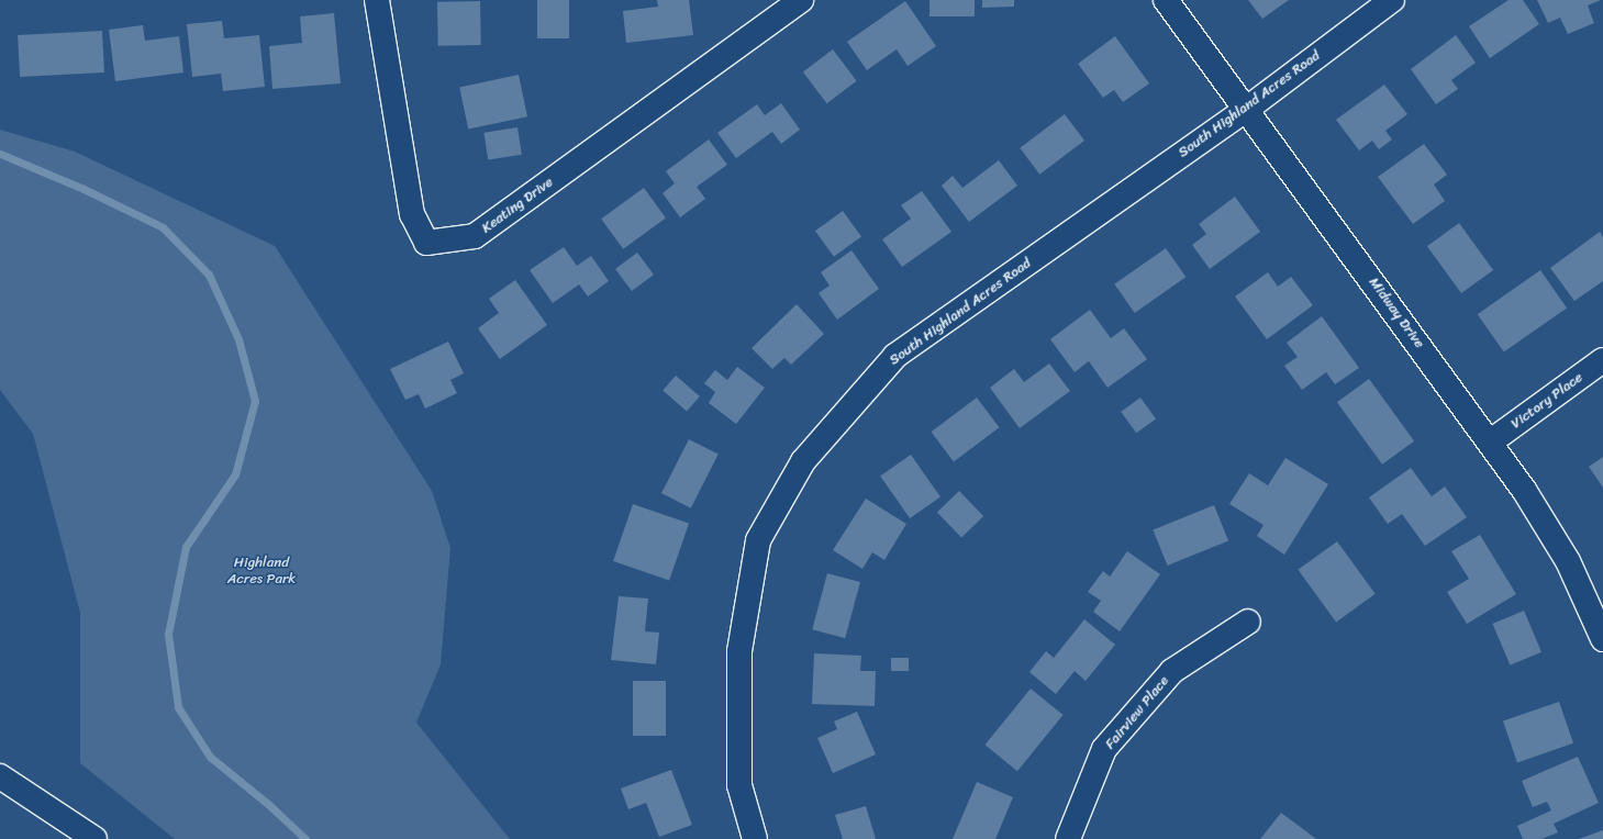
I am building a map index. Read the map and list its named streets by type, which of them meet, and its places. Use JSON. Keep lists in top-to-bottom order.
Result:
{
  "streets": {
    "street": [
      "South Highland Acres Road",
      "Keating Drive",
      "Midway Drive",
      "Victory Place",
      "Fairview Place"
    ]
  },
  "crossings": [
    ["South Highland Acres Road", "Midway Drive"],
    ["Midway Drive", "Victory Place"]
  ],
  "parks": ["Highland Acres Park"]
}
